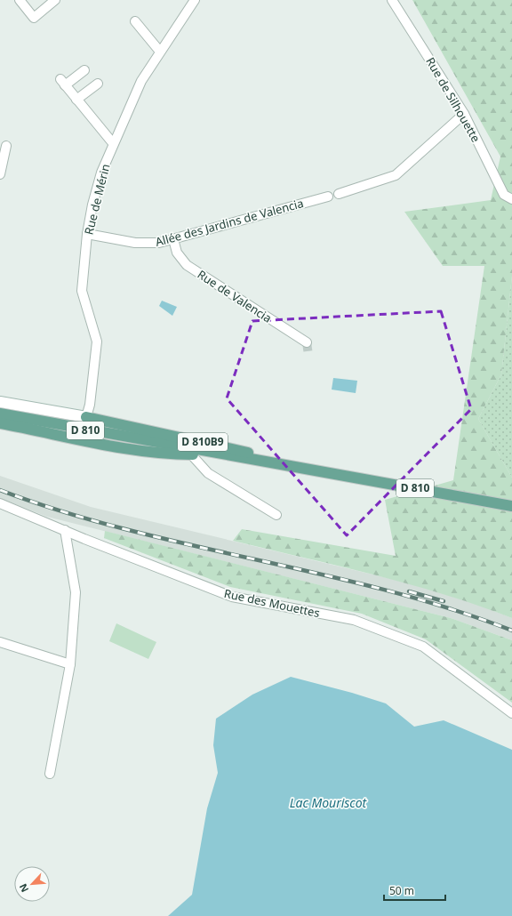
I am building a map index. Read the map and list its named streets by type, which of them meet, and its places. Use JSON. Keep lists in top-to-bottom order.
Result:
{
  "streets": {
    "main road": ["D 810", "D 810B9"],
    "street": [
      "Rue de Silhouette",
      "Rue de Mérin",
      "Allée des Jardins de Valencia",
      "Rue de Valencia",
      "Rue des Mouettes"
    ]
  },
  "crossings": [
    ["Rue de Mérin", "Allée des Jardins de Valencia"],
    ["Rue de Mérin", "D 810B9"],
    ["Allée des Jardins de Valencia", "Rue de Valencia"],
    ["D 810", "D 810B9"]
  ],
  "water": ["Lac Mouriscot"],
  "scale_bar": "50 m",
  "north": "bottom left"
}
